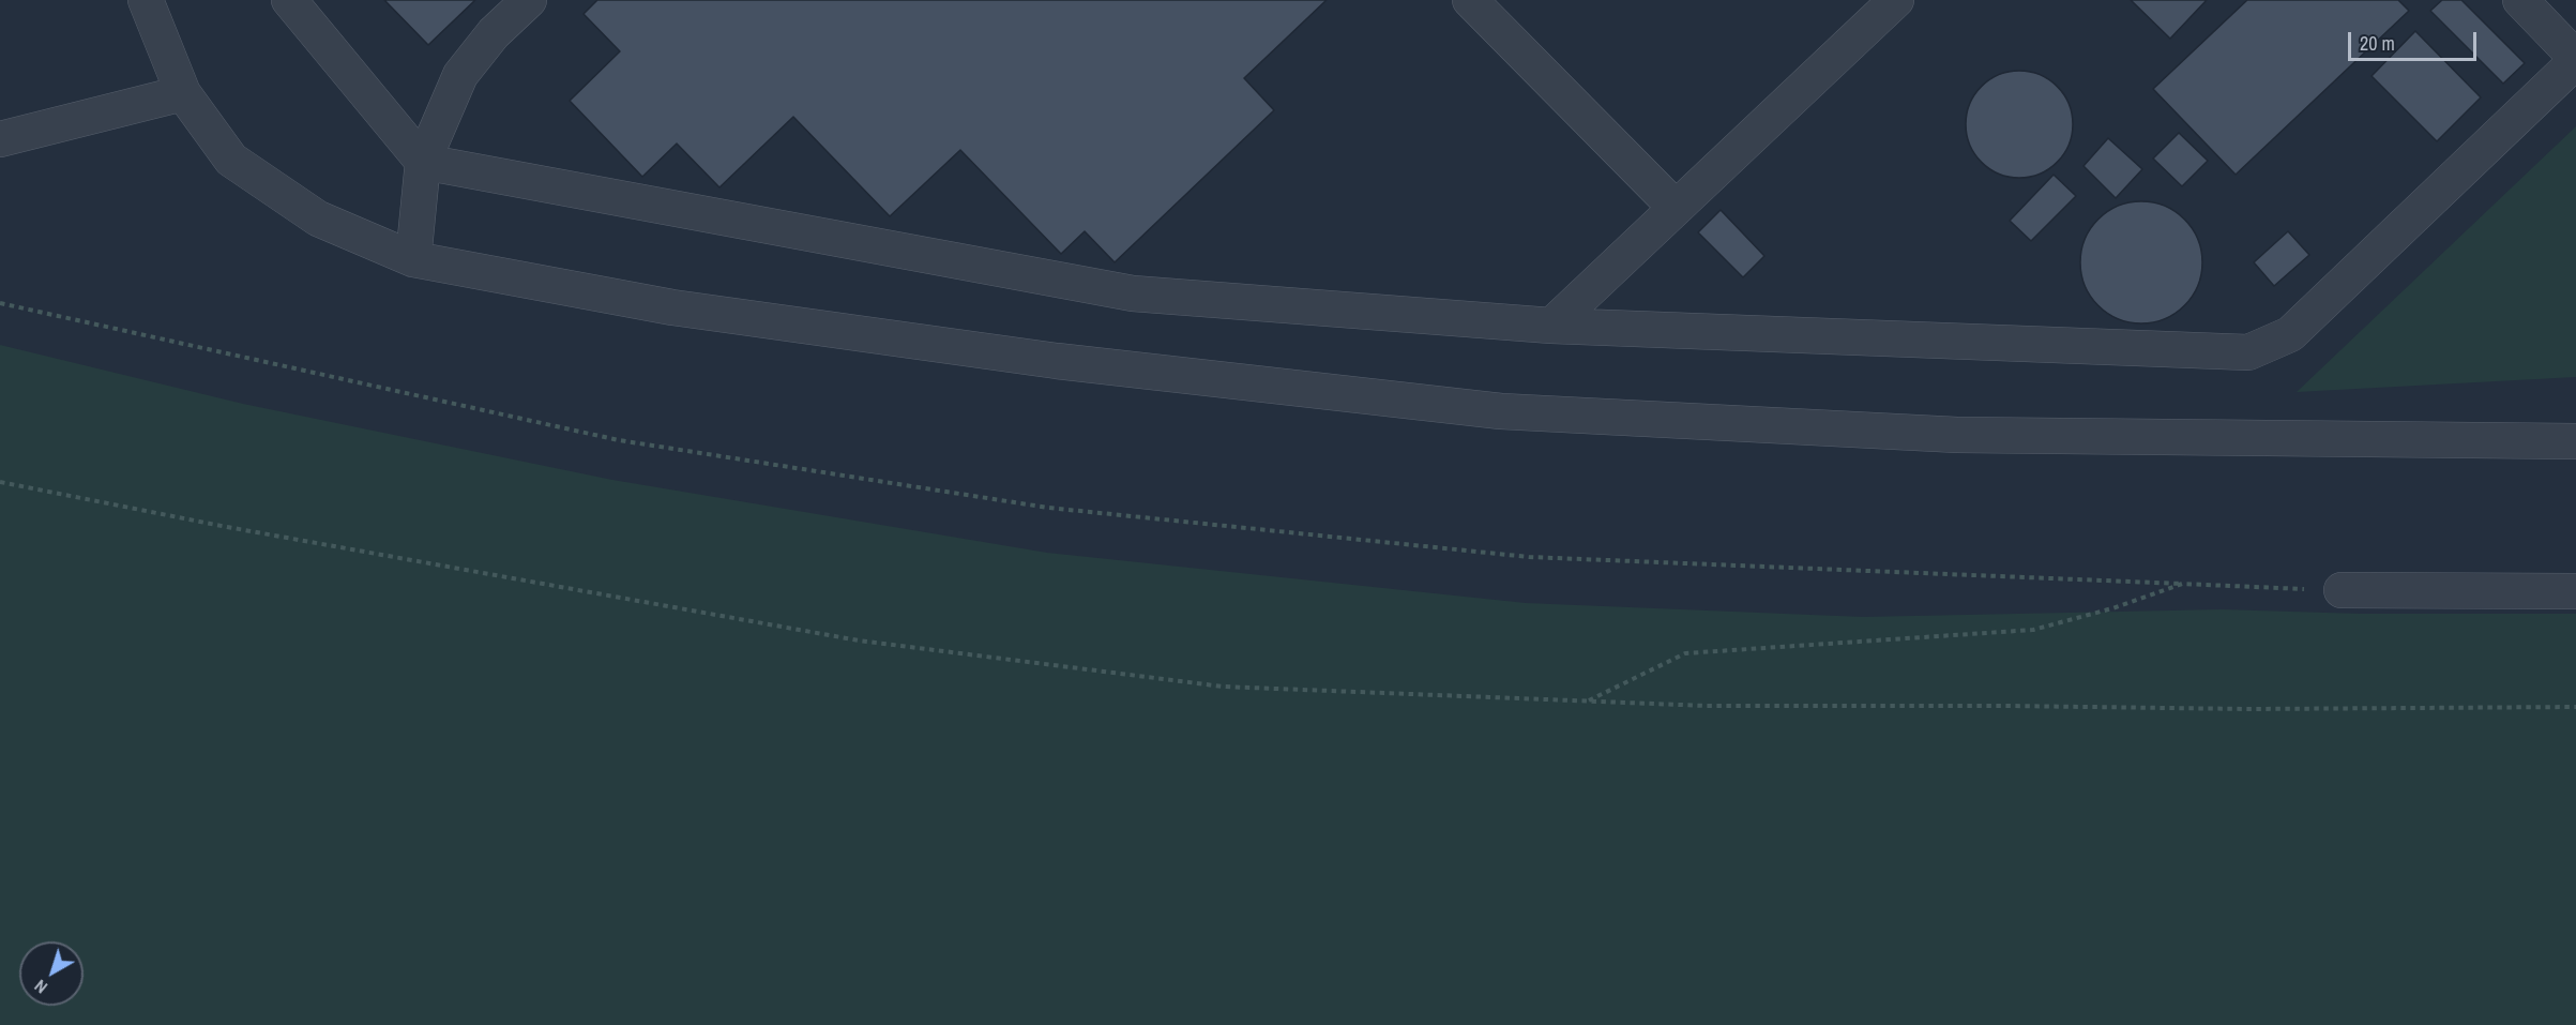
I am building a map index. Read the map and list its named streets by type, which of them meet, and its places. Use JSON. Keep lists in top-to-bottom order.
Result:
{
  "scale_bar": "20 m",
  "north": "bottom left"
}
